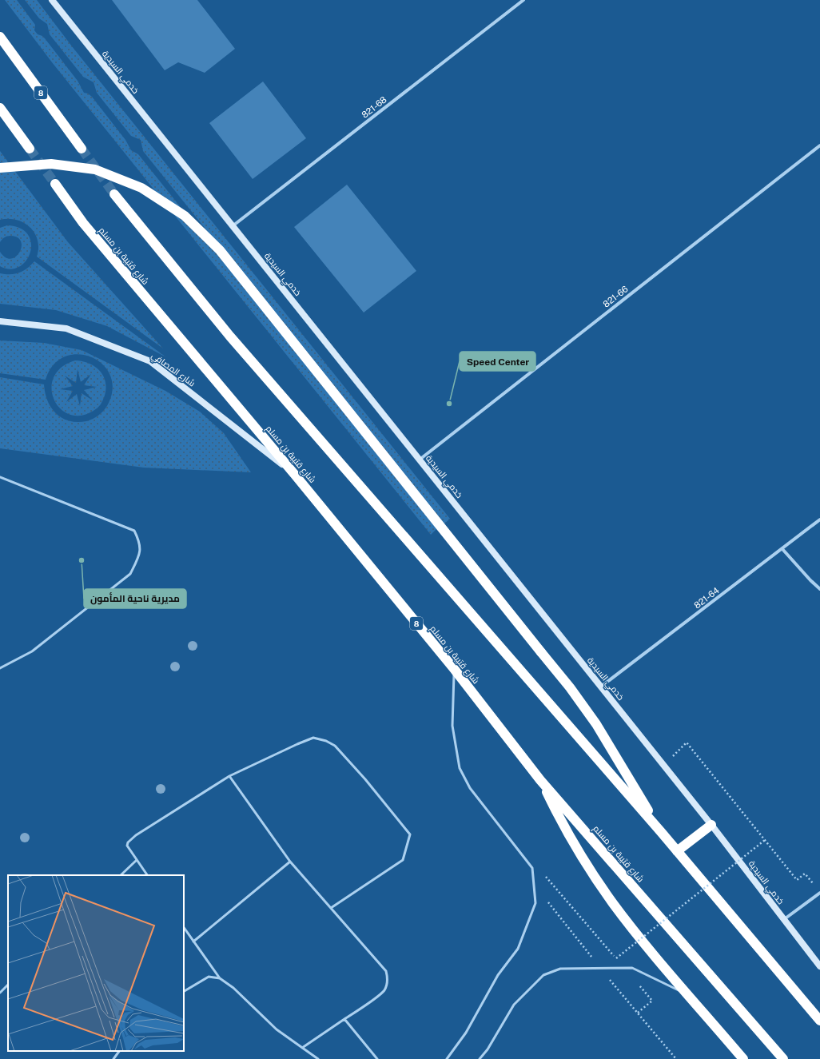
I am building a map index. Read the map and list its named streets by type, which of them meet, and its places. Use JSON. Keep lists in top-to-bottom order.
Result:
{
  "streets": {
    "highway": ["8", "شارع قتيبة بن مسلم"],
    "street": [
      "خدمي السيدية",
      "821-68",
      "821-66",
      "شارع المصافي",
      "821-64"
    ]
  },
  "crossings": [
    ["خدمي السيدية", "821-68"],
    ["خدمي السيدية", "821-66"],
    ["خدمي السيدية", "821-64"],
    ["شارع قتيبة بن مسلم", "شارع المصافي"]
  ],
  "places": ["Speed Center", "مديرية ناحية المأمون"]
}
